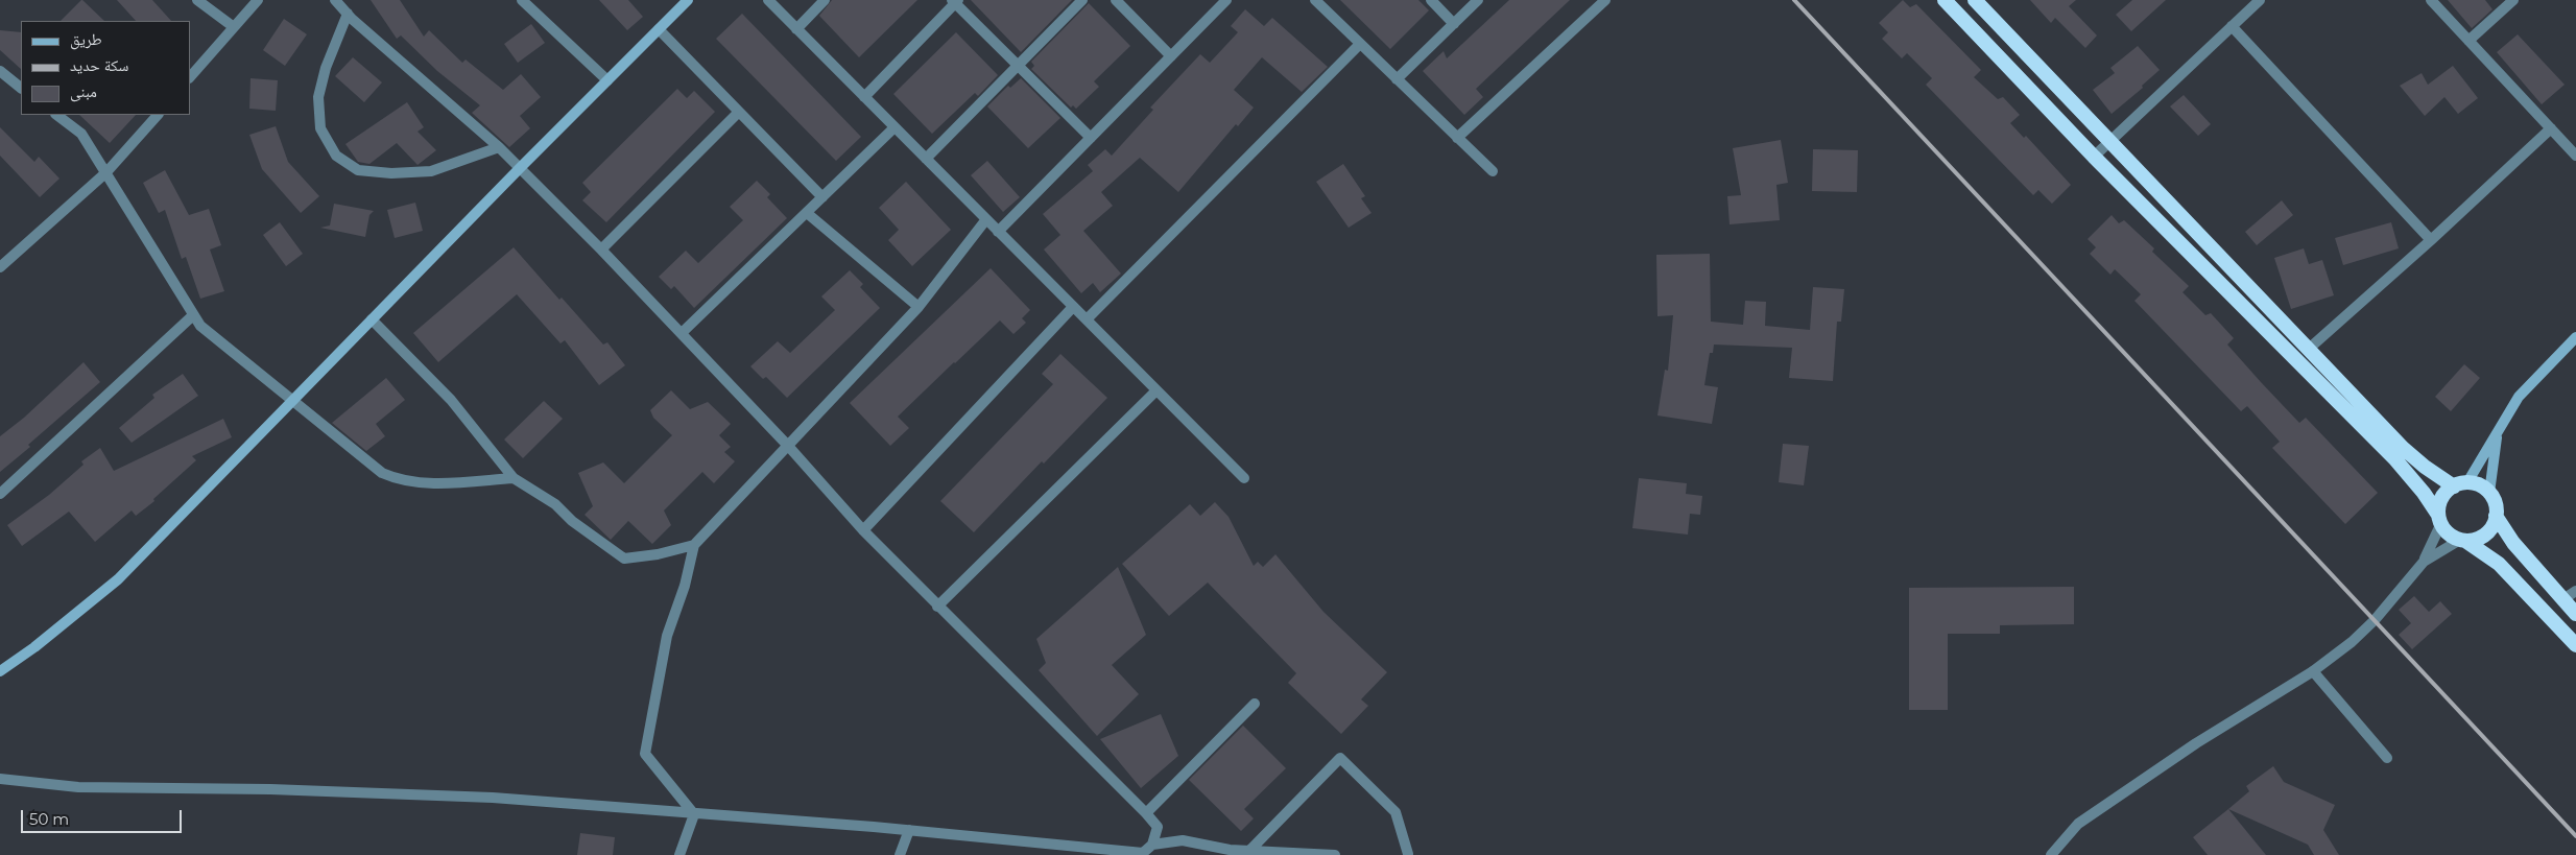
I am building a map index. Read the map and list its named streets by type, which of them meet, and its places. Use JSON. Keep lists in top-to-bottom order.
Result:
{
  "legend": ["طريق", "سكة حديد", "مبنى"],
  "scale_bar": "50 m"
}
